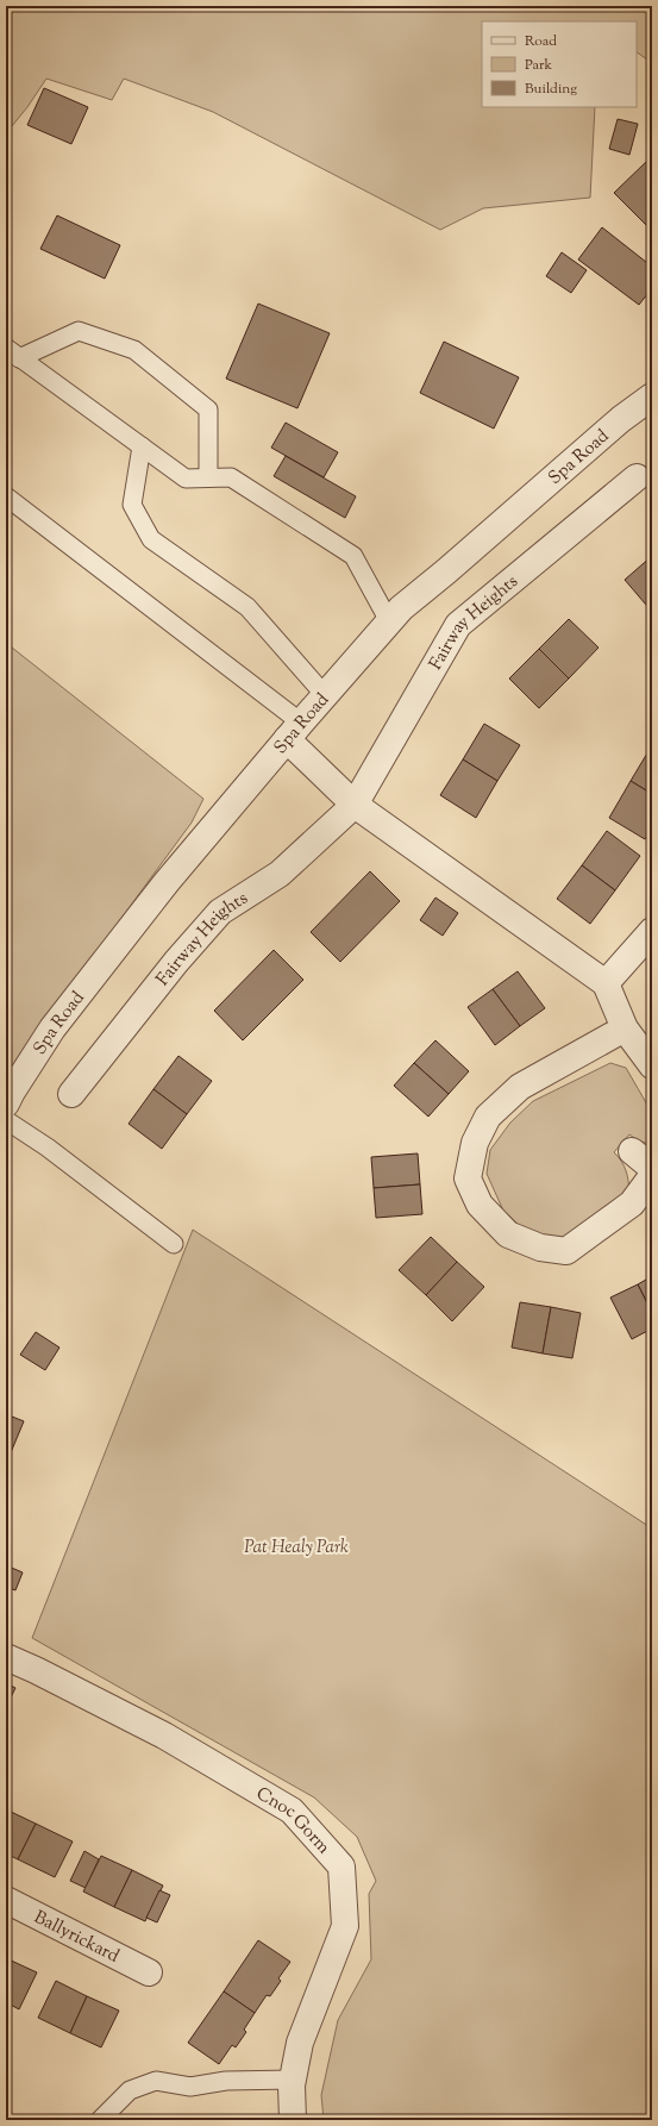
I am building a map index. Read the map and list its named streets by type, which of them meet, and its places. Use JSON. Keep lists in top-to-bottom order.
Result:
{
  "streets": {
    "street": [
      "Spa Road",
      "Fairway Heights",
      "Cnoc Gorm",
      "Ballyrickard"
    ]
  },
  "parks": ["Pat Healy Park"],
  "legend": ["Road", "Park", "Building"]
}
